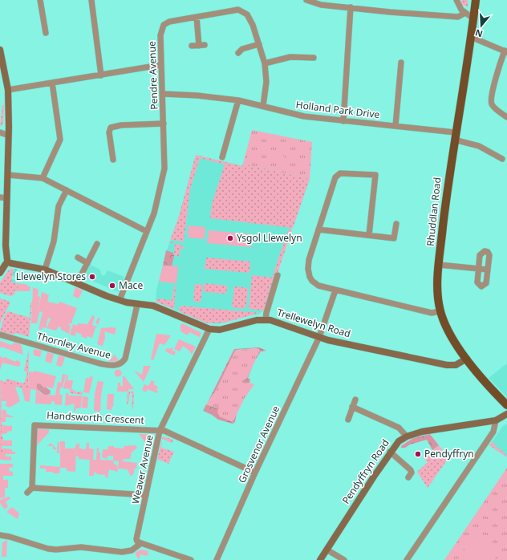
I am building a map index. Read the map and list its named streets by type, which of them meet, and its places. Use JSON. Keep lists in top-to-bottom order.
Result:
{
  "streets": {
    "main road": ["Rhuddlan Road"],
    "street": [
      "Pendre Avenue",
      "Holland Park Drive",
      "Trellewelyn Road",
      "Thornley Avenue",
      "Handsworth Crescent",
      "Grosvenor Avenue",
      "Weaver Avenue",
      "Pendyffryn Road"
    ]
  },
  "crossings": [
    ["Pendre Avenue", "Holland Park Drive"],
    ["Pendre Avenue", "Trellewelyn Road"],
    ["Holland Park Drive", "Rhuddlan Road"],
    ["Rhuddlan Road", "Trellewelyn Road"],
    ["Trellewelyn Road", "Thornley Avenue"],
    ["Trellewelyn Road", "Grosvenor Avenue"],
    ["Trellewelyn Road", "Weaver Avenue"],
    ["Handsworth Crescent", "Weaver Avenue"]
  ],
  "places": [
    "Ysgol Llewelyn",
    "Llewelyn Stores",
    "Mace",
    "Pendyffryn"
  ],
  "north": "bottom"
}
